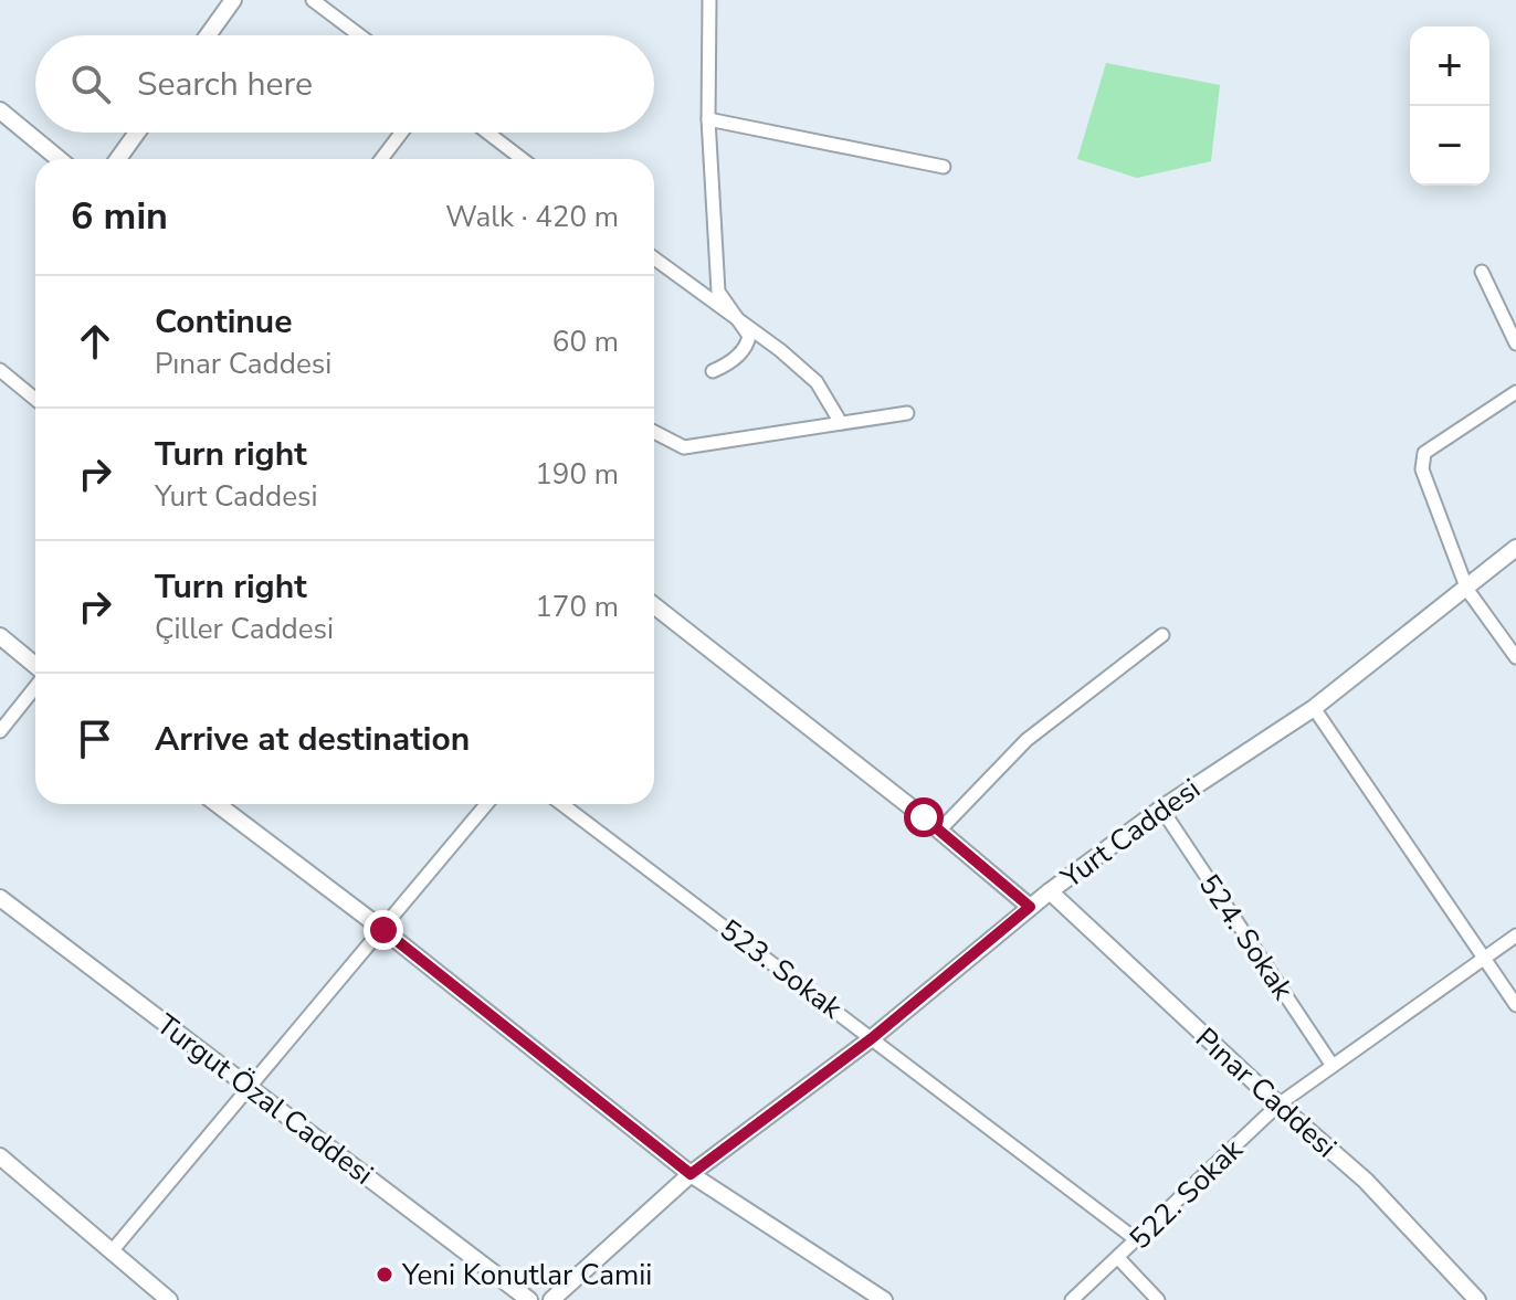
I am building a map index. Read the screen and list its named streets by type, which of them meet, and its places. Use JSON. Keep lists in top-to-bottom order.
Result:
{
  "streets": {
    "street": [
      "Yurt Caddesi",
      "524. Sokak",
      "523. Sokak",
      "Pınar Caddesi",
      "Turgut Özal Caddesi",
      "522. Sokak"
    ]
  },
  "crossings": [
    ["Yurt Caddesi", "524. Sokak"],
    ["Yurt Caddesi", "523. Sokak"],
    ["Yurt Caddesi", "Pınar Caddesi"],
    ["524. Sokak", "522. Sokak"],
    ["523. Sokak", "522. Sokak"],
    ["Pınar Caddesi", "522. Sokak"]
  ],
  "places": ["Yeni Konutlar Camii"],
  "page": {
    "map_buttons": ["+", "−"],
    "search": "Search here",
    "heading": ["6 min", "Walk · 420 m"],
    "list": [
      ["Continue", "Pınar Caddesi", "60 m"],
      ["Turn right", "Yurt Caddesi", "190 m"],
      ["Turn right", "Çiller Caddesi", "170 m"],
      "Arrive at destination"
    ]
  }
}
